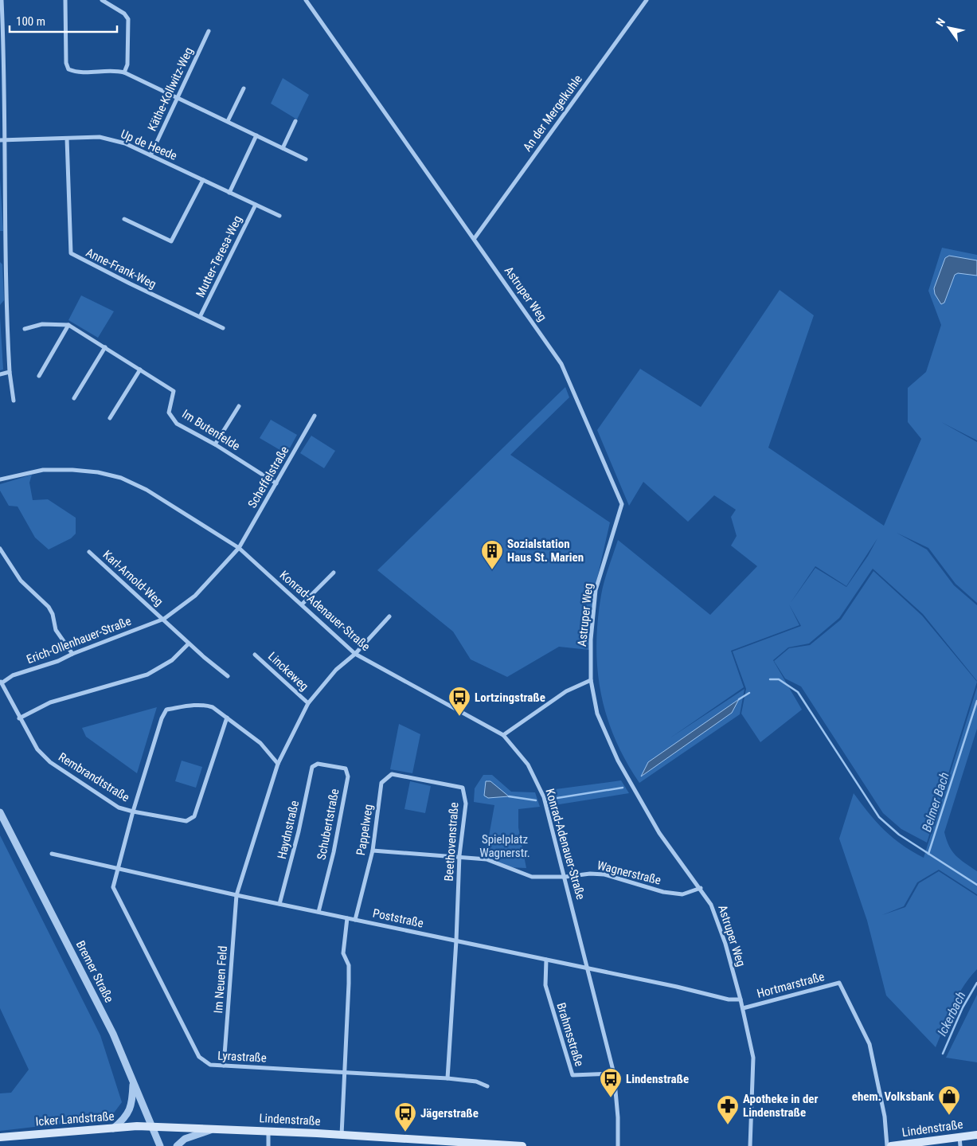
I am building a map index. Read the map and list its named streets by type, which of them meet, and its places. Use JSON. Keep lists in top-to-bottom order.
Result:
{
  "streets": {
    "main road": ["Icker Landstraße", "Lindenstraße"],
    "street": [
      "Käthe-Kollwitz-Weg",
      "An der Mergelkuhle",
      "Up de Heede",
      "Mutter-Teresa-Weg",
      "Anne-Frank-Weg",
      "Astruper Weg",
      "Im Butenfelde",
      "Scheffelstraße",
      "Karl-Arnold-Weg",
      "Konrad-Adenauer-Straße",
      "Erich-Ollenhauer-Straße",
      "Linckeweg",
      "Rembrandtstraße",
      "Schubertstraße",
      "Haydnstraße",
      "Pappelweg",
      "Beethovenstraße",
      "Wagnerstraße",
      "Poststraße",
      "Bremer Straße",
      "Im Neuen Feld",
      "Hortmarstraße",
      "Brahmsstraße",
      "Lyrastraße"
    ]
  },
  "crossings": [
    ["Käthe-Kollwitz-Weg", "Up de Heede"],
    ["An der Mergelkuhle", "Astruper Weg"],
    ["Up de Heede", "Mutter-Teresa-Weg"],
    ["Up de Heede", "Anne-Frank-Weg"],
    ["Mutter-Teresa-Weg", "Anne-Frank-Weg"],
    ["Astruper Weg", "Wagnerstraße"],
    ["Astruper Weg", "Poststraße"],
    ["Astruper Weg", "Hortmarstraße"],
    ["Im Butenfelde", "Scheffelstraße"],
    ["Scheffelstraße", "Konrad-Adenauer-Straße"],
    ["Scheffelstraße", "Erich-Ollenhauer-Straße"],
    ["Karl-Arnold-Weg", "Erich-Ollenhauer-Straße"],
    ["Konrad-Adenauer-Straße", "Erich-Ollenhauer-Straße"],
    ["Konrad-Adenauer-Straße", "Wagnerstraße"],
    ["Konrad-Adenauer-Straße", "Poststraße"],
    ["Konrad-Adenauer-Straße", "Brahmsstraße"],
    ["Erich-Ollenhauer-Straße", "Rembrandtstraße"],
    ["Rembrandtstraße", "Lyrastraße"],
    ["Schubertstraße", "Haydnstraße"],
    ["Schubertstraße", "Poststraße"],
    ["Haydnstraße", "Poststraße"],
    ["Pappelweg", "Beethovenstraße"],
    ["Pappelweg", "Wagnerstraße"],
    ["Pappelweg", "Poststraße"],
    ["Beethovenstraße", "Wagnerstraße"],
    ["Beethovenstraße", "Poststraße"],
    ["Poststraße", "Im Neuen Feld"],
    ["Poststraße", "Brahmsstraße"],
    ["Poststraße", "Lyrastraße"],
    ["Bremer Straße", "Icker Landstraße"],
    ["Bremer Straße", "Lindenstraße"],
    ["Im Neuen Feld", "Lyrastraße"],
    ["Icker Landstraße", "Lindenstraße"]
  ],
  "water": ["Belmer Bach", "Ickerbach"],
  "parks": ["Spielplatz Wagnerstr."],
  "places": {
    "building": ["Sozialstation Haus St. Marien"],
    "bus stop": ["Lortzingstraße", "Lindenstraße", "Jägerstraße"],
    "shop": ["ehem. Volksbank"],
    "pharmacy": ["Apotheke in der Lindenstraße"]
  },
  "scale_bar": "100 m",
  "north": "top left"
}
